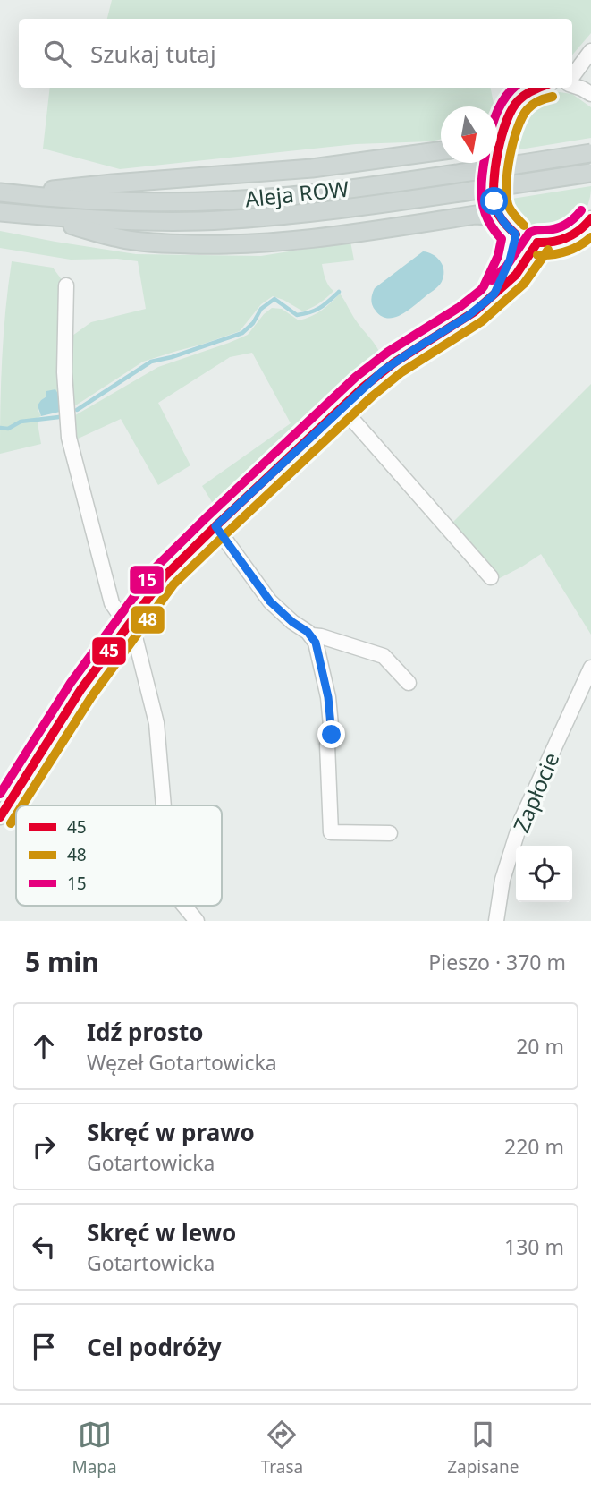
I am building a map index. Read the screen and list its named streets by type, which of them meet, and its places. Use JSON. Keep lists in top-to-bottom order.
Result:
{
  "streets": {
    "main road": ["Aleja ROW"],
    "street": ["Zapłocie"]
  },
  "lines": ["transit line 45", "transit line 15", "transit line 48"],
  "legend": ["45", "48", "15"],
  "north": "bottom",
  "page": {
    "search": "Szukaj tutaj",
    "heading": ["5 min", "Pieszo · 370 m"],
    "list": [
      ["Idź prosto", "Węzeł Gotartowicka", "20 m"],
      ["Skręć w prawo", "Gotartowicka", "220 m"],
      ["Skręć w lewo", "Gotartowicka", "130 m"],
      "Cel podróży"
    ],
    "nav": ["Mapa", "Trasa", "Zapisane"]
  }
}
